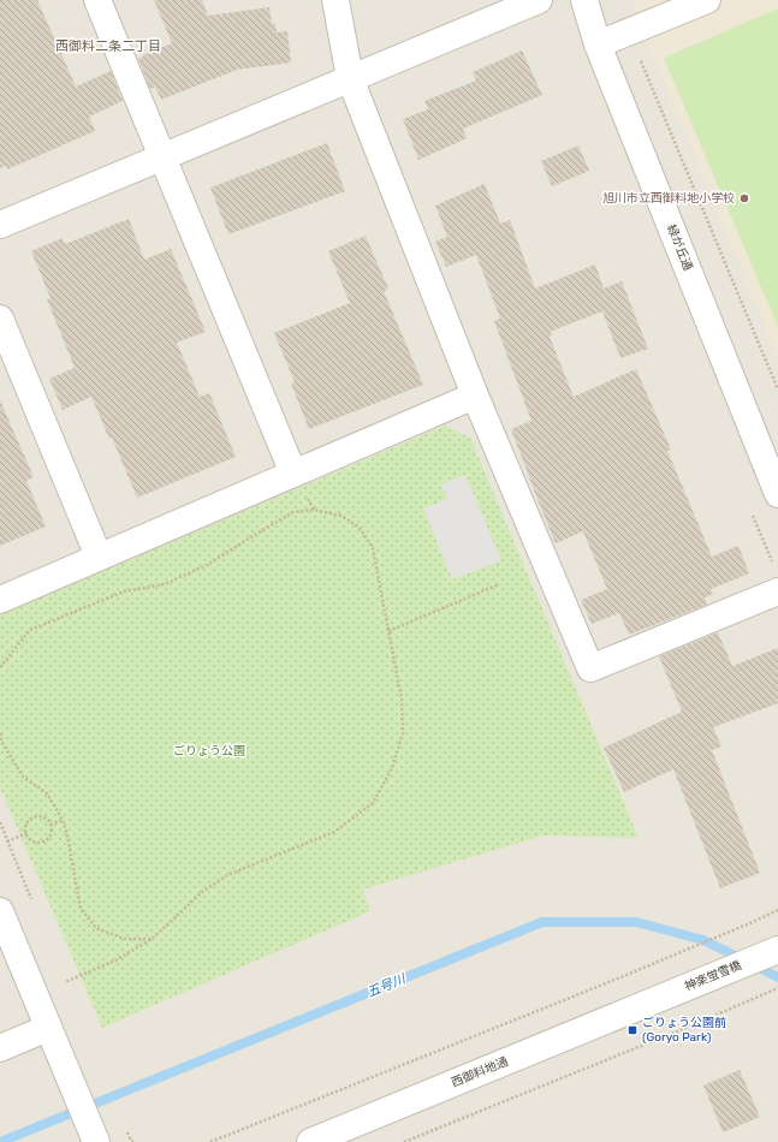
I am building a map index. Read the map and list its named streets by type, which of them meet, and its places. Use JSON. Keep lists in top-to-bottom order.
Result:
{
  "streets": {
    "street": ["緑が丘通", "神楽蛍雪橋", "西御料地通"]
  },
  "crossings": [
    ["神楽蛍雪橋", "西御料地通"]
  ],
  "districts": ["西御料二条二丁目"],
  "water": ["五号川"],
  "parks": ["ごりょう公園"],
  "places": {
    "other": ["旭川市立西御料地小学校"],
    "transit": ["ごりょう公園前 (Goryo Park)"]
  }
}
